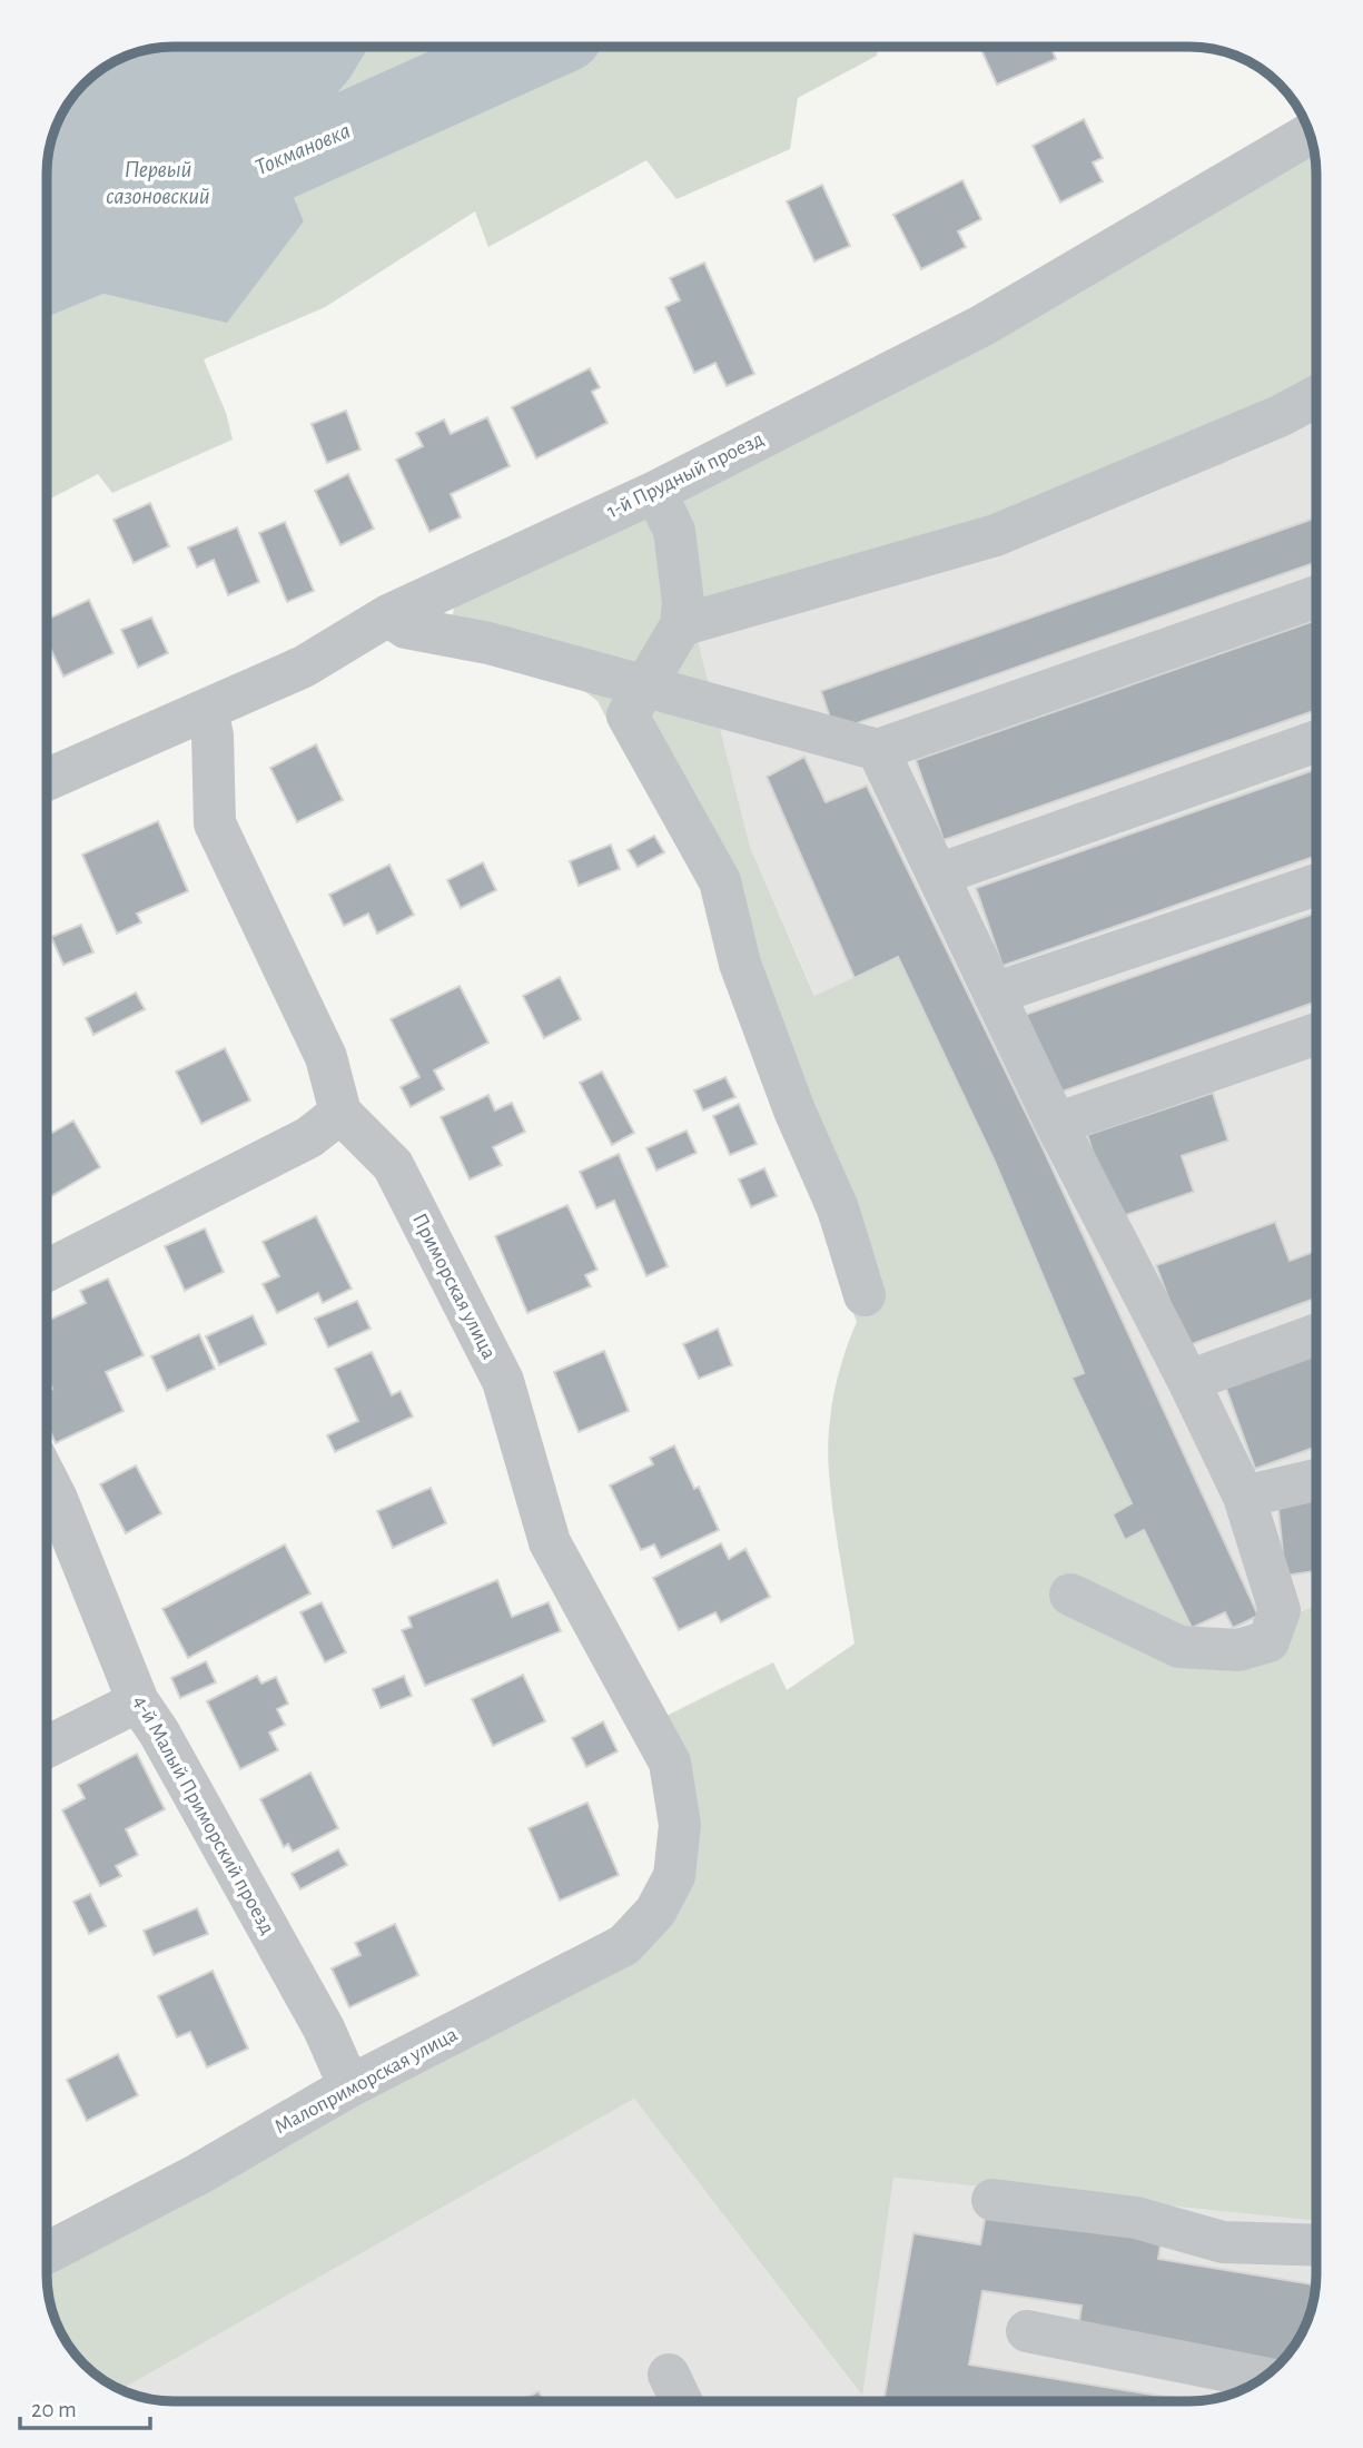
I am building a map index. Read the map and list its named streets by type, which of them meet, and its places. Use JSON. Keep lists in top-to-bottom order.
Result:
{
  "streets": {
    "street": [
      "1-й Прудный проезд",
      "Приморская улица",
      "4-й Малый Приморский проезд",
      "Малоприморская улица"
    ]
  },
  "crossings": [
    ["Приморская улица", "Малоприморская улица"],
    ["4-й Малый Приморский проезд", "Малоприморская улица"]
  ],
  "water": ["Токмановка", "Первый сазоновский"],
  "scale_bar": "20 m"
}
